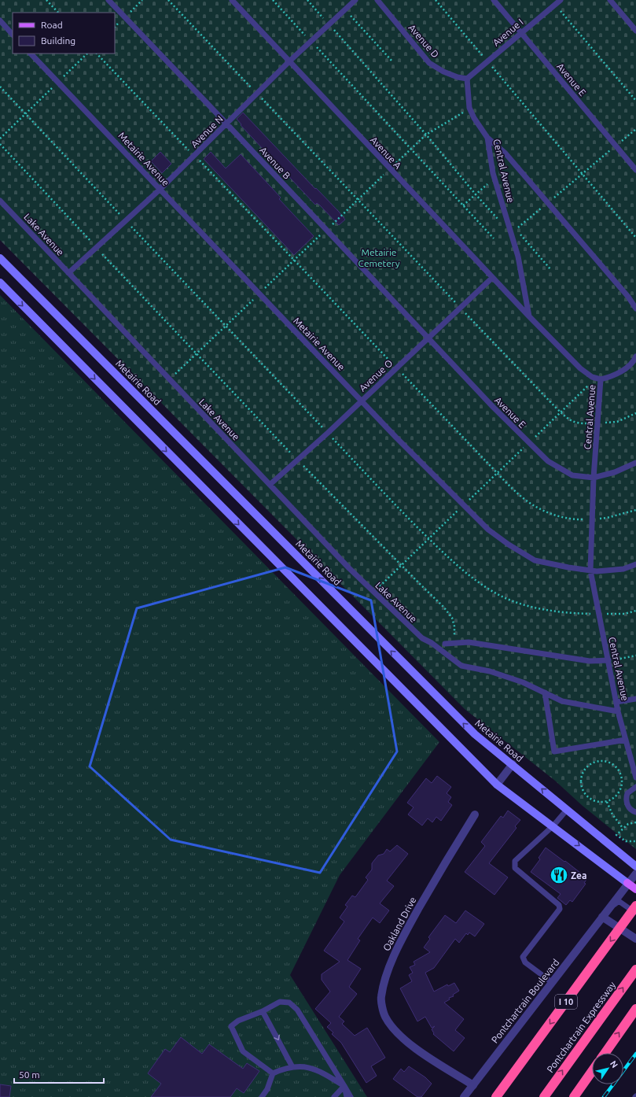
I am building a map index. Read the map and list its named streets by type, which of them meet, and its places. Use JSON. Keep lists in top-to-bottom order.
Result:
{
  "streets": {
    "highway": ["I 10", "Pontchartrain Expressway"],
    "main road": ["Metairie Road"],
    "street": ["Oakland Drive", "Pontchartrain Boulevard"],
    "lane": [
      "Avenue I",
      "Avenue D",
      "Avenue E",
      "Avenue N",
      "Avenue A",
      "Metairie Avenue",
      "Avenue B",
      "Central Avenue",
      "Lake Avenue",
      "Avenue O"
    ]
  },
  "crossings": [
    ["Avenue I", "Avenue D"],
    ["Avenue I", "Avenue E"],
    ["Avenue I", "Central Avenue"],
    ["Avenue D", "Central Avenue"],
    ["Avenue E", "Avenue B"],
    ["Avenue E", "Central Avenue"],
    ["Avenue E", "Avenue O"],
    ["Avenue N", "Avenue A"],
    ["Avenue N", "Metairie Avenue"],
    ["Avenue N", "Avenue B"],
    ["Avenue N", "Lake Avenue"],
    ["Avenue A", "Central Avenue"],
    ["Avenue A", "Avenue O"],
    ["Metairie Avenue", "Central Avenue"],
    ["Metairie Avenue", "Avenue O"],
    ["Avenue B", "Avenue O"],
    ["Central Avenue", "Lake Avenue"],
    ["Lake Avenue", "Avenue O"],
    ["Oakland Drive", "Pontchartrain Boulevard"]
  ],
  "parks": ["Metairie Cemetery"],
  "places": {
    "restaurant": ["Zea"]
  },
  "legend": ["Road", "Building"],
  "scale_bar": "50 m",
  "north": "top right"
}
